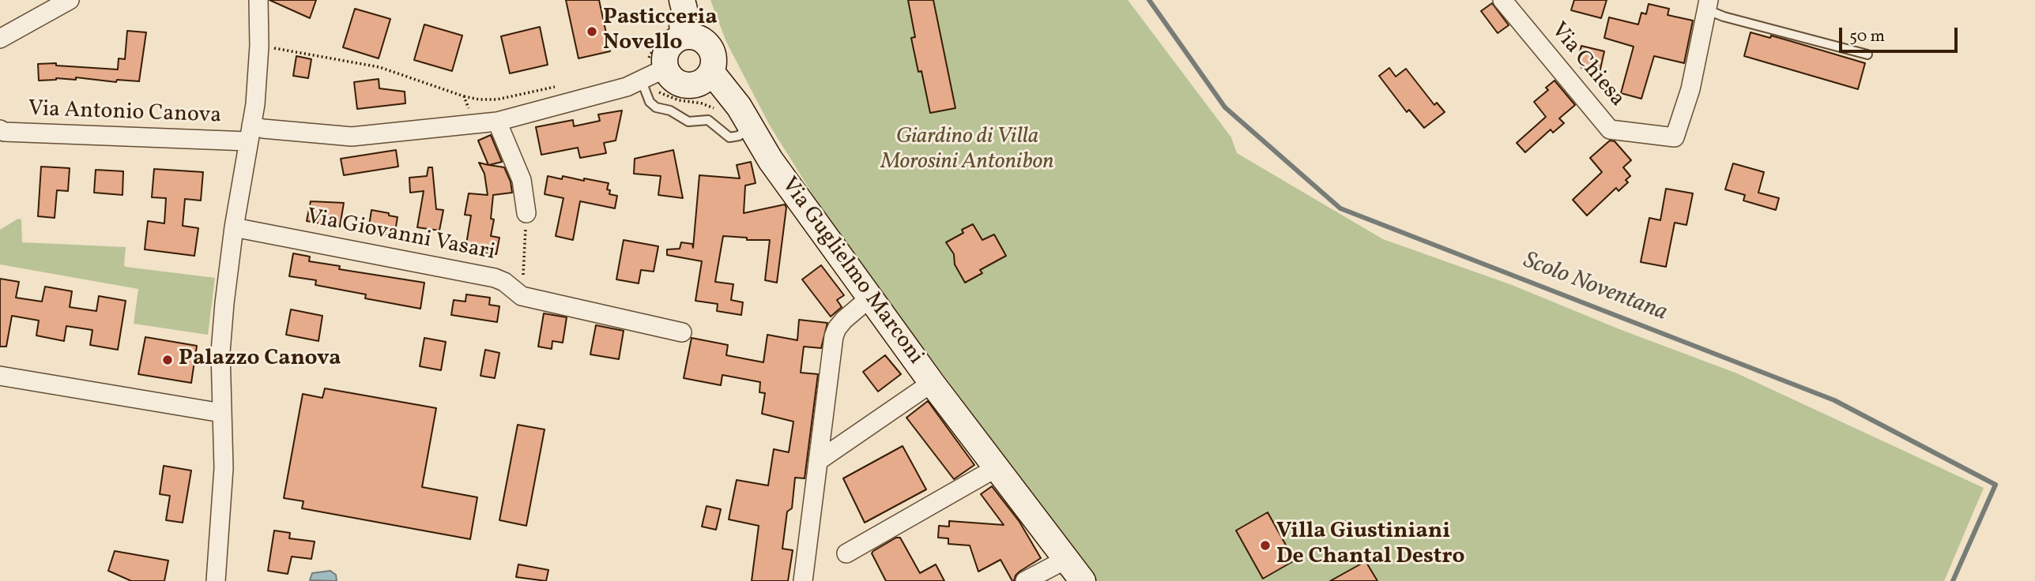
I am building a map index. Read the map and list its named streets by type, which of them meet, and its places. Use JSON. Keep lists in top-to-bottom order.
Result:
{
  "streets": {
    "street": [
      "Via Chiesa",
      "Via Antonio Canova",
      "Via Giovanni Vasari",
      "Via Guglielmo Marconi"
    ]
  },
  "water": ["Scolo Noventana"],
  "parks": ["Giardino di Villa Morosini Antonibon"],
  "places": ["Pasticceria Novello", "Palazzo Canova", "Villa Giustiniani De Chantal Destro"],
  "scale_bar": "50 m"
}
